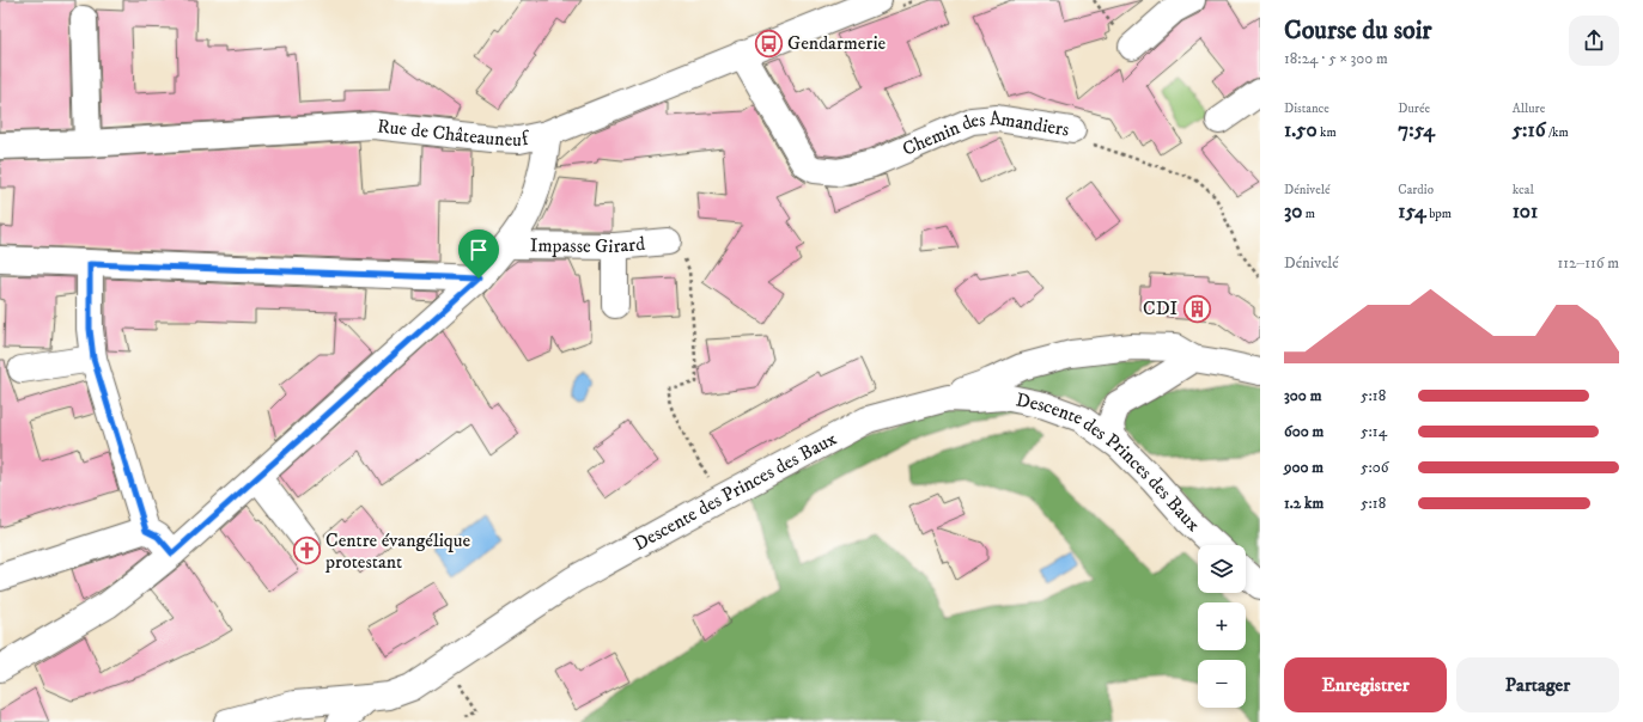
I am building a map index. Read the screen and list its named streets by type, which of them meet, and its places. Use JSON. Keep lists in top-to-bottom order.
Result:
{
  "streets": {
    "street": [
      "Rue de Châteauneuf",
      "Chemin des Amandiers",
      "Impasse Girard",
      "Descente des Princes des Baux"
    ]
  },
  "crossings": [
    ["Rue de Châteauneuf", "Chemin des Amandiers"]
  ],
  "places": {
    "bus stop": ["Gendarmerie"],
    "building": ["CDI"],
    "church": ["Centre évangélique protestant"]
  },
  "page": {
    "heading": ["Course du soir", "18:24 · 5 × 300 m"],
    "stats": [
      ["Distance", "1.50 km"],
      ["Durée", "7:54"],
      ["Allure", "5:16 /km"],
      ["Dénivelé", "30 m"],
      ["Cardio", "154 bpm"],
      ["kcal", "101"]
    ],
    "chart": ["Dénivelé", "112–116 m"],
    "list": [
      {
        "name": "300 m",
        "note": "5:18"
      },
      {
        "name": "600 m",
        "note": "5:14"
      },
      {
        "name": "900 m",
        "note": "5:06"
      },
      {
        "name": "1.2 km",
        "note": "5:18"
      }
    ],
    "map_buttons": ["+", "−"],
    "buttons": ["Enregistrer", "Partager"]
  }
}
